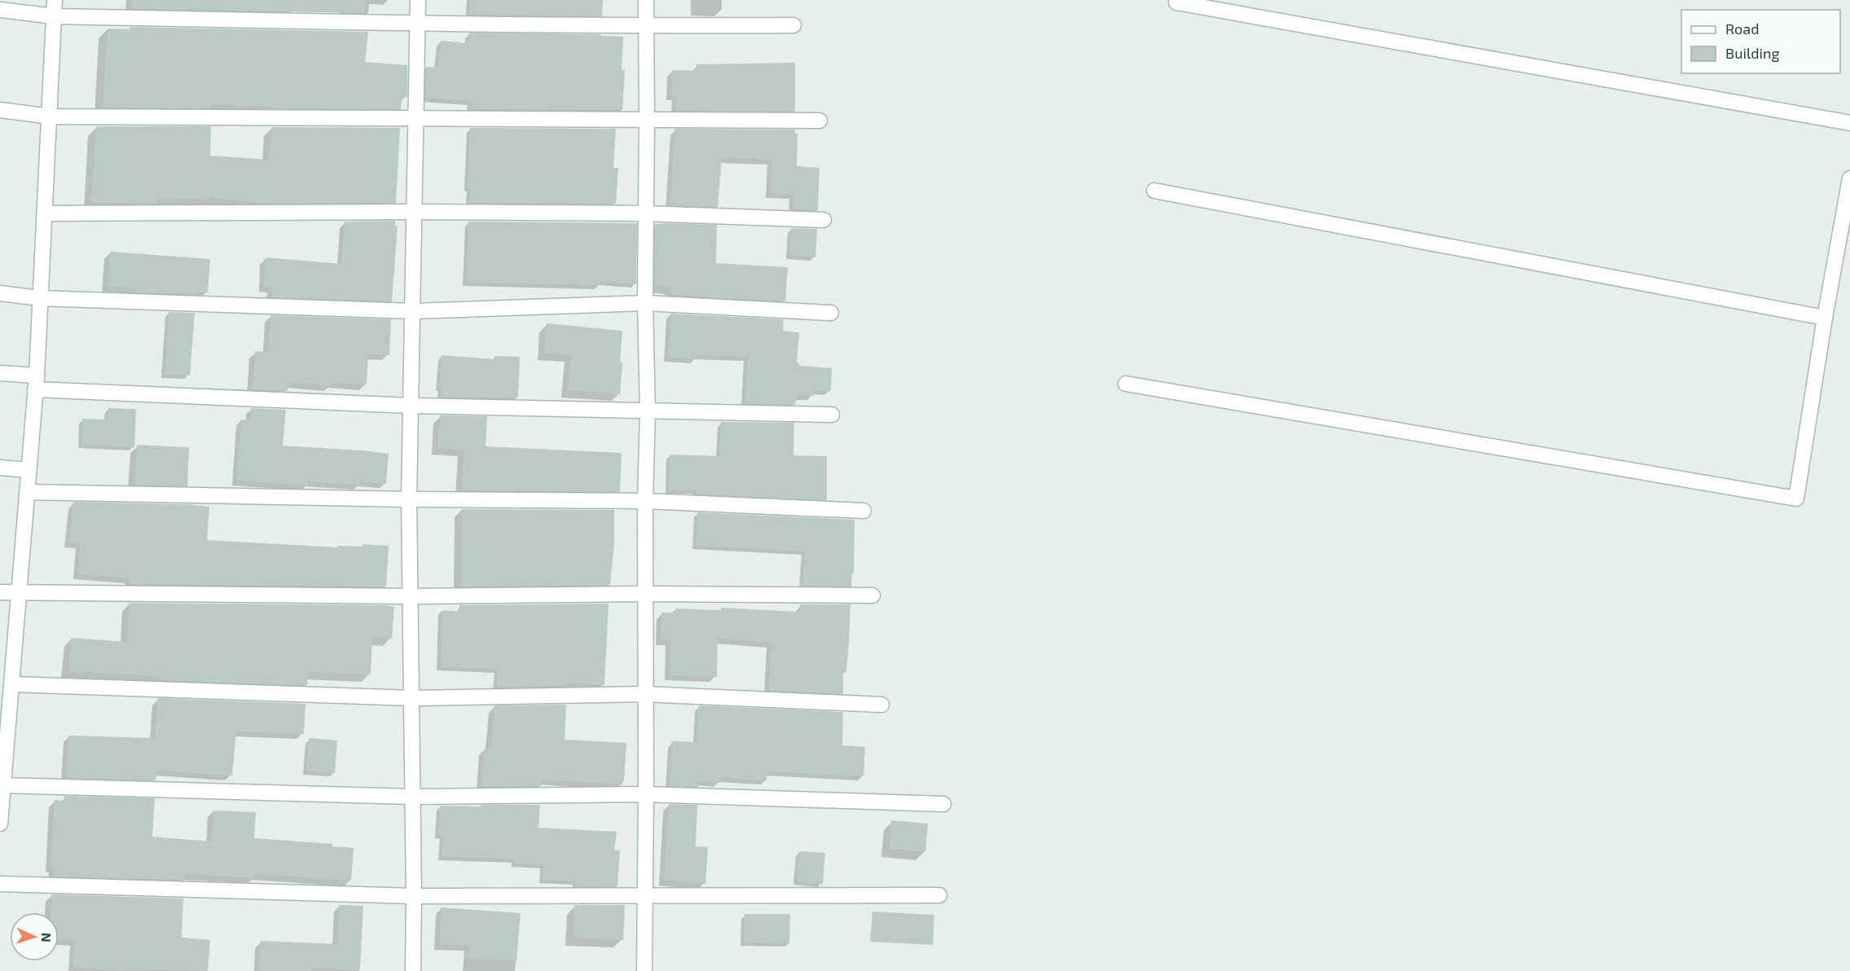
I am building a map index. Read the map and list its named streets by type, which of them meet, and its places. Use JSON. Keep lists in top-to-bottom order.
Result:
{
  "legend": ["Road", "Building"],
  "north": "right"
}
